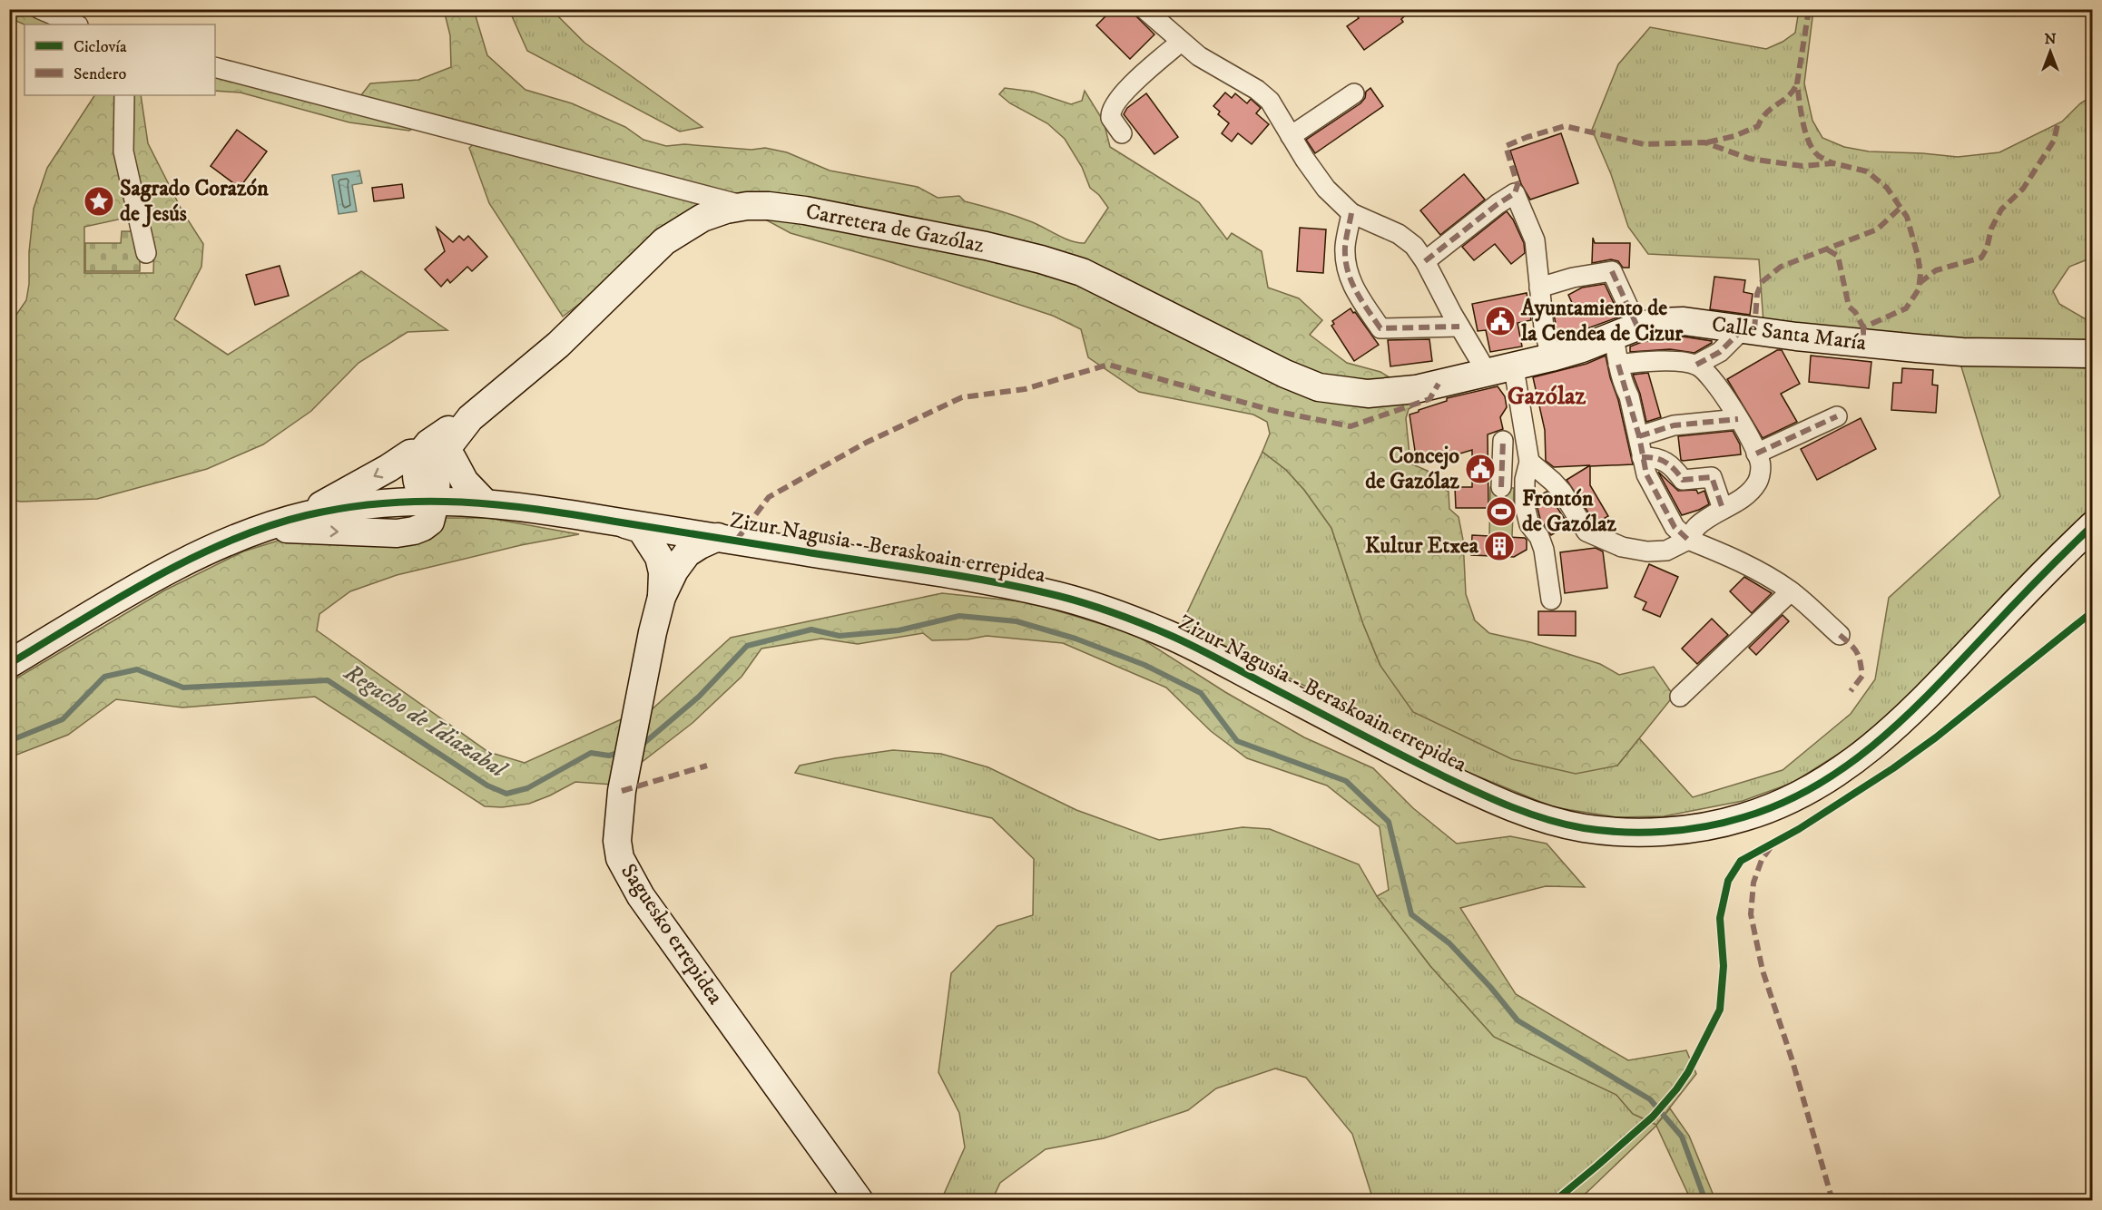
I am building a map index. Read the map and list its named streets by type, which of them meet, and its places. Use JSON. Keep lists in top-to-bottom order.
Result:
{
  "streets": {
    "street": [
      "Carretera de Gazólaz",
      "Calle Santa María",
      "Zizur Nagusia - Beraskoain errepidea",
      "Saguesko errepidea"
    ]
  },
  "crossings": [
    ["Carretera de Gazólaz", "Calle Santa María"]
  ],
  "districts": ["Gazólaz"],
  "water": ["Regacho de Idiazabal"],
  "places": {
    "place": ["Sagrado Corazón de Jesús"],
    "public building": ["Ayuntamiento de la Cendea de Cizur", "Concejo de Gazólaz"],
    "sports": ["Frontón de Gazólaz"],
    "building": ["Kultur Etxea"]
  },
  "legend": ["Ciclovía", "Sendero"],
  "north": "top"
}
